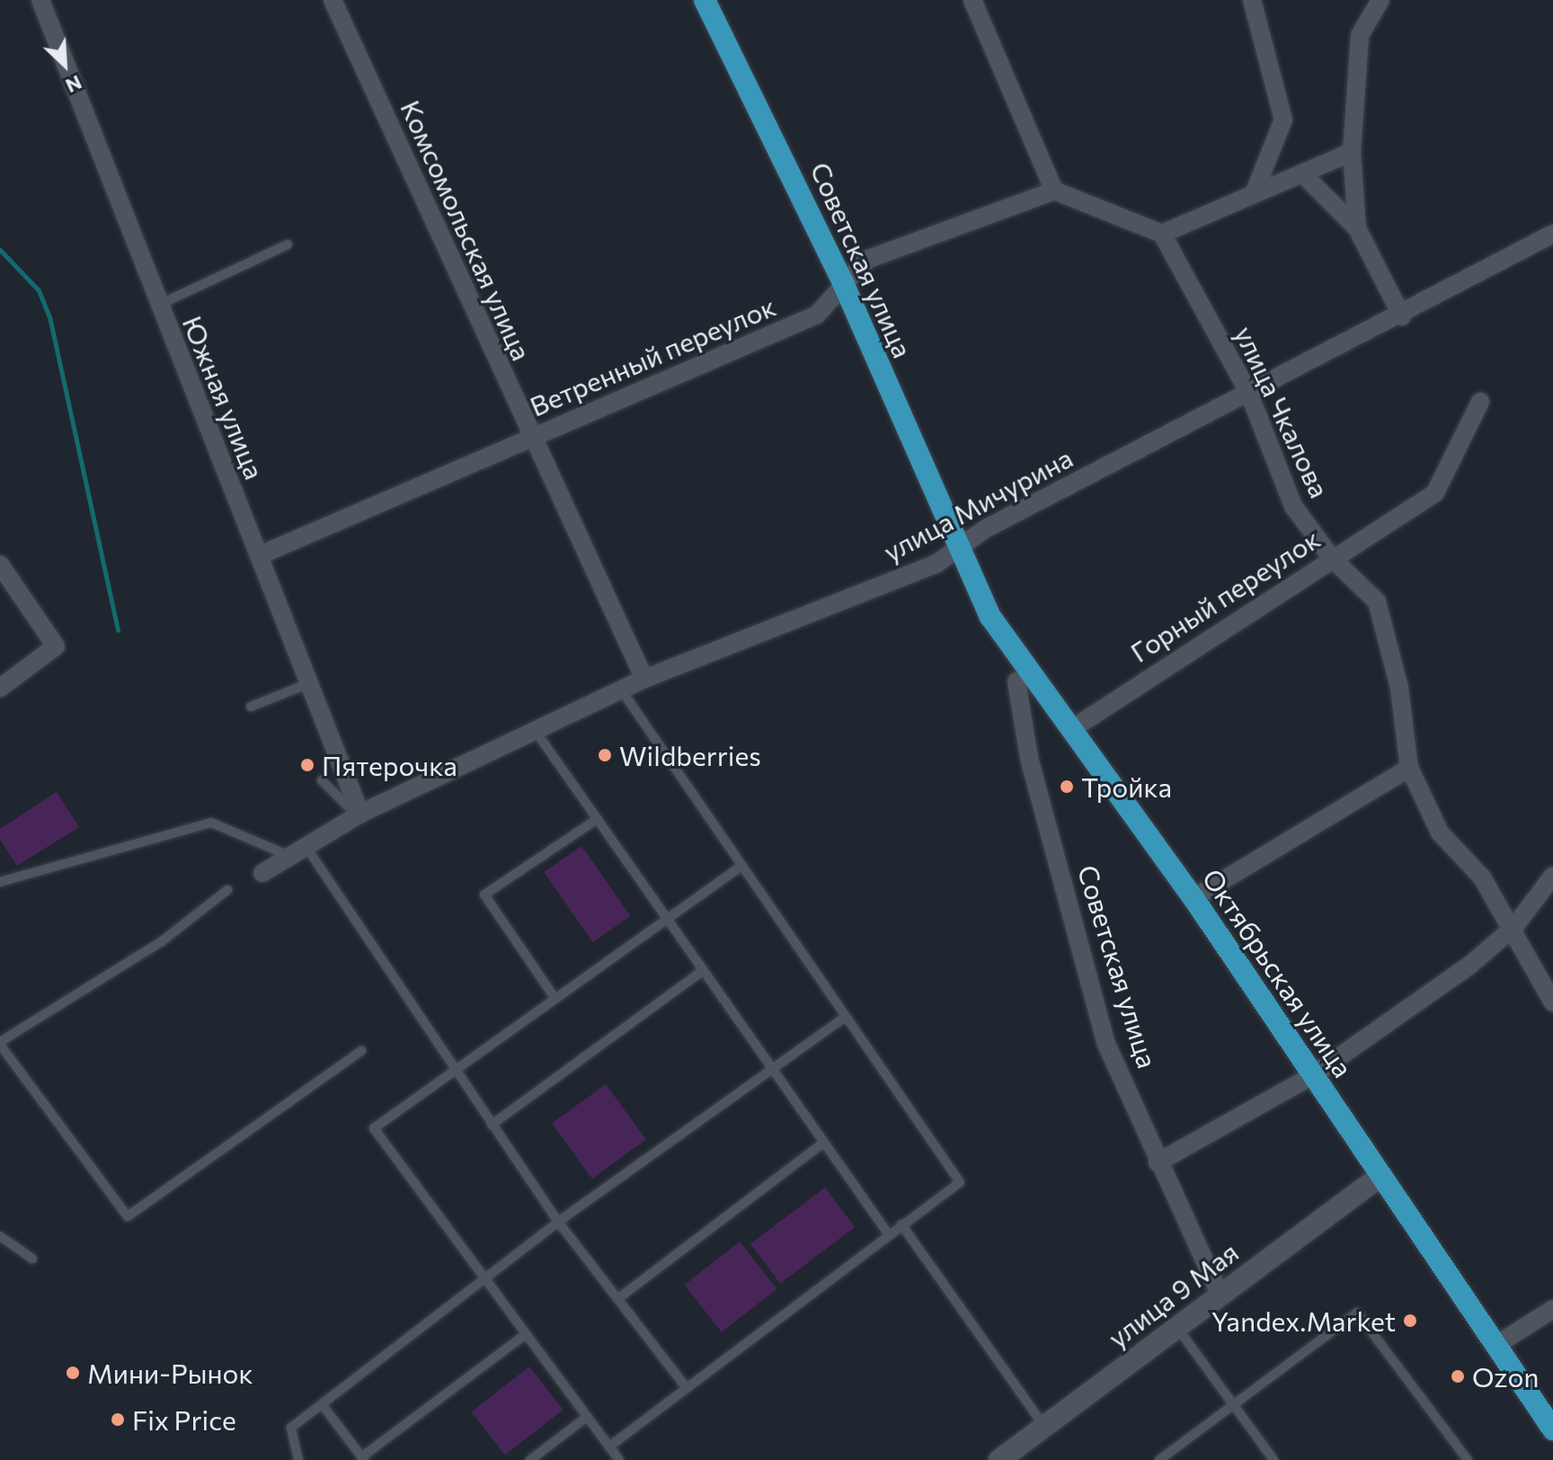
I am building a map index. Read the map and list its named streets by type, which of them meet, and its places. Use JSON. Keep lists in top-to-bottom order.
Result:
{
  "streets": {
    "main road": ["Советская улица", "Октябрьская улица", "улица 9 Мая"],
    "street": [
      "Комсомольская улица",
      "Ветренный переулок",
      "Южная улица",
      "улица Чкалова",
      "улица Мичурина",
      "Горный переулок"
    ]
  },
  "crossings": [
    ["Комсомольская улица", "Ветренный переулок"],
    ["Комсомольская улица", "улица Мичурина"],
    ["Советская улица", "Ветренный переулок"],
    ["Советская улица", "улица Мичурина"],
    ["Советская улица", "Октябрьская улица"],
    ["Советская улица", "улица 9 Мая"],
    ["Ветренный переулок", "Южная улица"],
    ["Южная улица", "улица Мичурина"],
    ["улица Чкалова", "улица Мичурина"],
    ["улица Чкалова", "Горный переулок"],
    ["улица Мичурина", "Октябрьская улица"],
    ["Горный переулок", "Октябрьская улица"],
    ["Октябрьская улица", "улица 9 Мая"]
  ],
  "places": [
    "Wildberries",
    "Пятерочка",
    "Тройка",
    "Yandex.Market",
    "Мини-Рынок",
    "Ozon",
    "Fix Price"
  ],
  "north": "bottom right"
}
